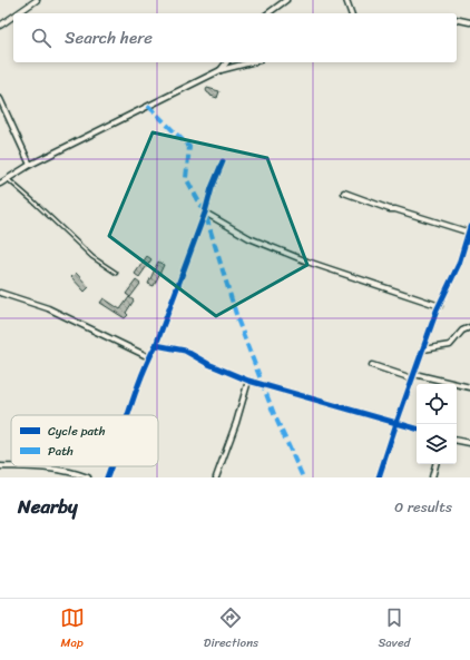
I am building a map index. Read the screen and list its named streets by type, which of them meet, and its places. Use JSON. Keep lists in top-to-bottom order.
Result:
{
  "legend": ["Cycle path", "Path"],
  "page": {
    "search": "Search here",
    "heading": ["Nearby", "0 results"],
    "nav": ["Map", "Directions", "Saved"]
  }
}
